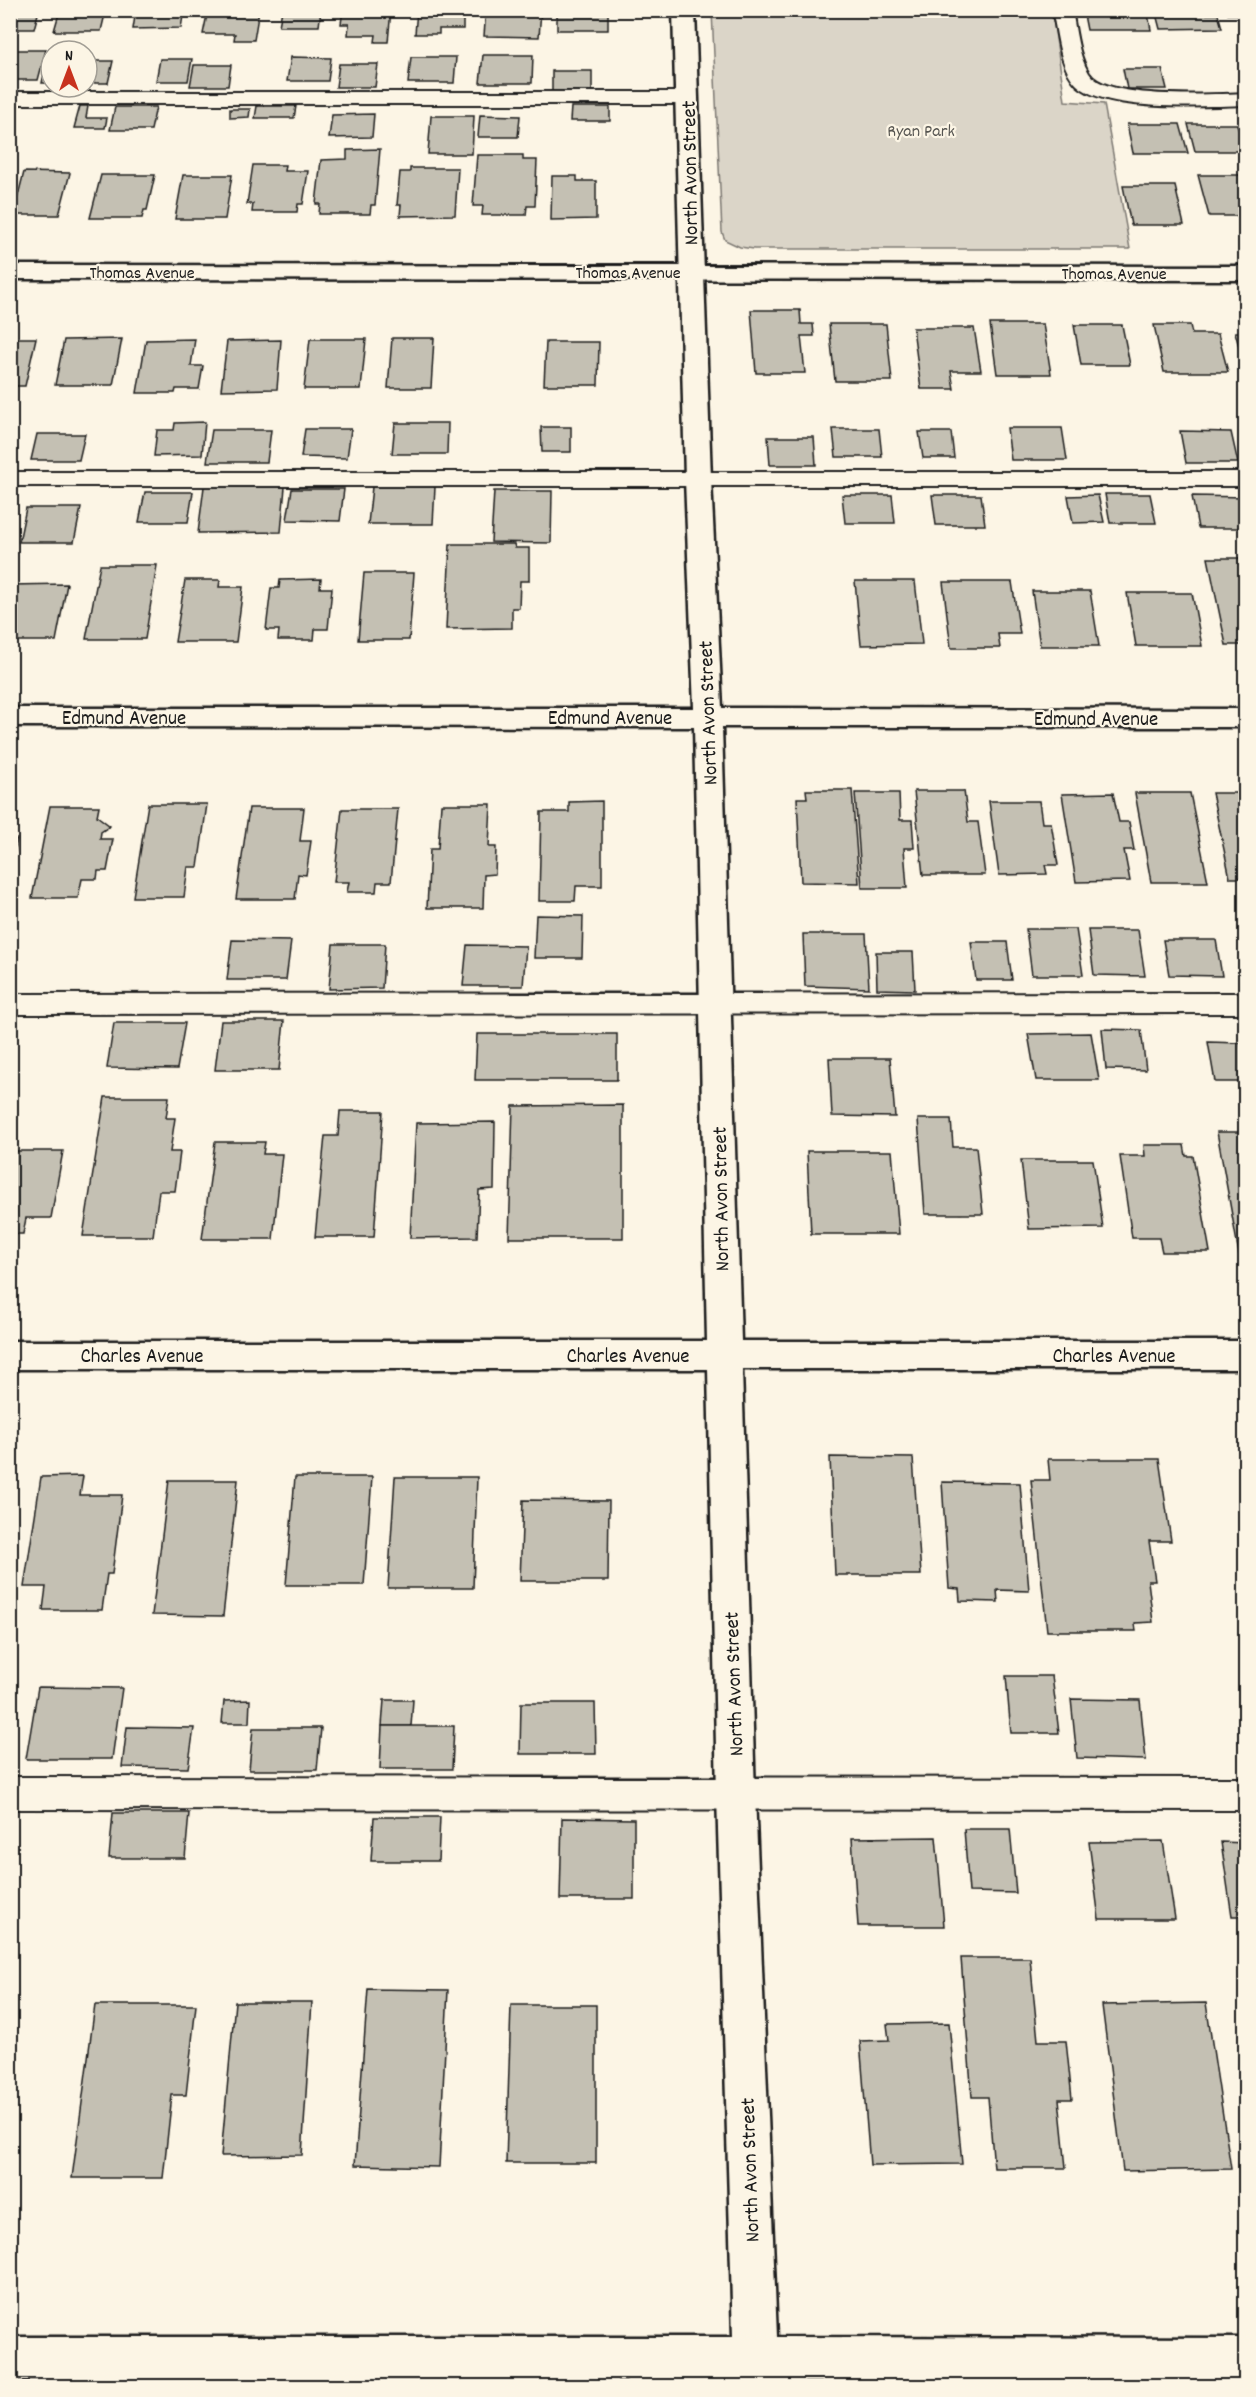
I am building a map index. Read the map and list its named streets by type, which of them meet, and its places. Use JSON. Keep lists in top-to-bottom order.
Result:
{
  "streets": {
    "street": [
      "North Avon Street",
      "Thomas Avenue",
      "Edmund Avenue",
      "Charles Avenue"
    ]
  },
  "crossings": [
    ["North Avon Street", "Thomas Avenue"],
    ["North Avon Street", "Edmund Avenue"],
    ["North Avon Street", "Charles Avenue"]
  ],
  "parks": ["Ryan Park"],
  "north": "top"
}
